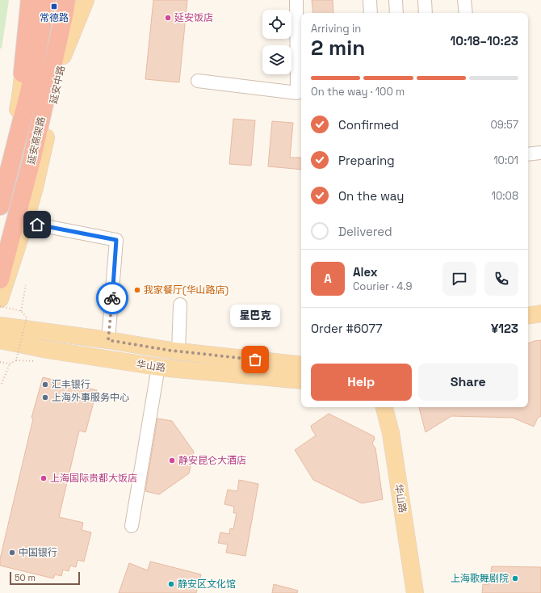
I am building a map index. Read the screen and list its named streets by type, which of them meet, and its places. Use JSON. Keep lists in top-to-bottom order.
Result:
{
  "streets": {
    "highway": ["延安高架路"],
    "main road": ["延安中路", "华山路"]
  },
  "places": {
    "transit": ["常德路"],
    "other": [
      "延安饭店",
      "我家餐厅(华山路店)",
      "星巴克",
      "汇丰银行",
      "上海外事服务中心",
      "静安昆仑大酒店",
      "上海国际贵都大饭店",
      "中国银行",
      "上海歌舞剧院",
      "静安区文化馆"
    ]
  },
  "scale_bar": "50 m",
  "page": {
    "heading": ["2 min", "Arriving in", "10:18–10:23"],
    "panel": [
      "Alex",
      "Courier · 4.9",
      "Order #6077",
      "¥123"
    ],
    "bar": "On the way · 100 m",
    "list": [
      ["Confirmed", "09:57"],
      ["Preparing", "10:01"],
      ["On the way", "10:08"],
      "Delivered"
    ],
    "round": "A",
    "bubble": "星巴克",
    "buttons": ["Help", "Share"],
    "scale": "50 m"
  }
}
